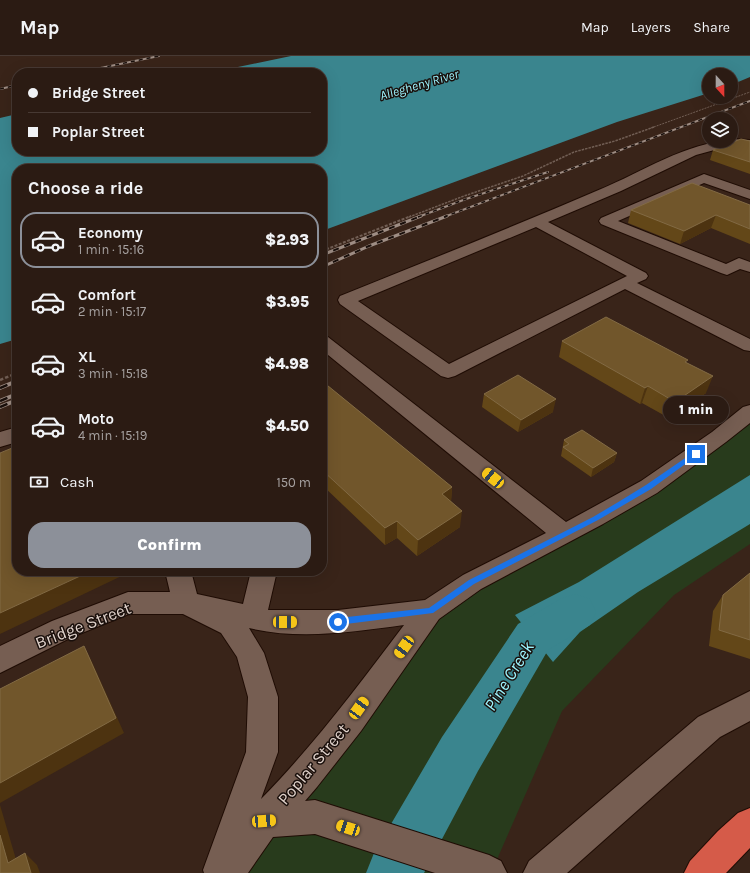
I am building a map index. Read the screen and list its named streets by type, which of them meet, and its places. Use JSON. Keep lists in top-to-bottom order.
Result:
{
  "streets": {
    "street": ["Bridge Street", "Poplar Street"]
  },
  "crossings": [
    ["Bridge Street", "Poplar Street"]
  ],
  "water": ["Allegheny River", "Pine Creek"],
  "north": "bottom",
  "page": {
    "header": "Map",
    "nav": ["Map", "Layers", "Share"],
    "banner": ["Bridge Street", "Poplar Street"],
    "heading": "Choose a ride",
    "list": [
      {
        "name": "Economy",
        "note": "1 min · 15:16",
        "value": "$2.93"
      },
      {
        "name": "Comfort",
        "note": "2 min · 15:17",
        "value": "$3.95"
      },
      {
        "name": "XL",
        "note": "3 min · 15:18",
        "value": "$4.98"
      },
      {
        "name": "Moto",
        "note": "4 min · 15:19",
        "value": "$4.50"
      }
    ],
    "bubble": "1 min",
    "pay": ["Cash", "150 m"],
    "buttons": "Confirm"
  }
}
